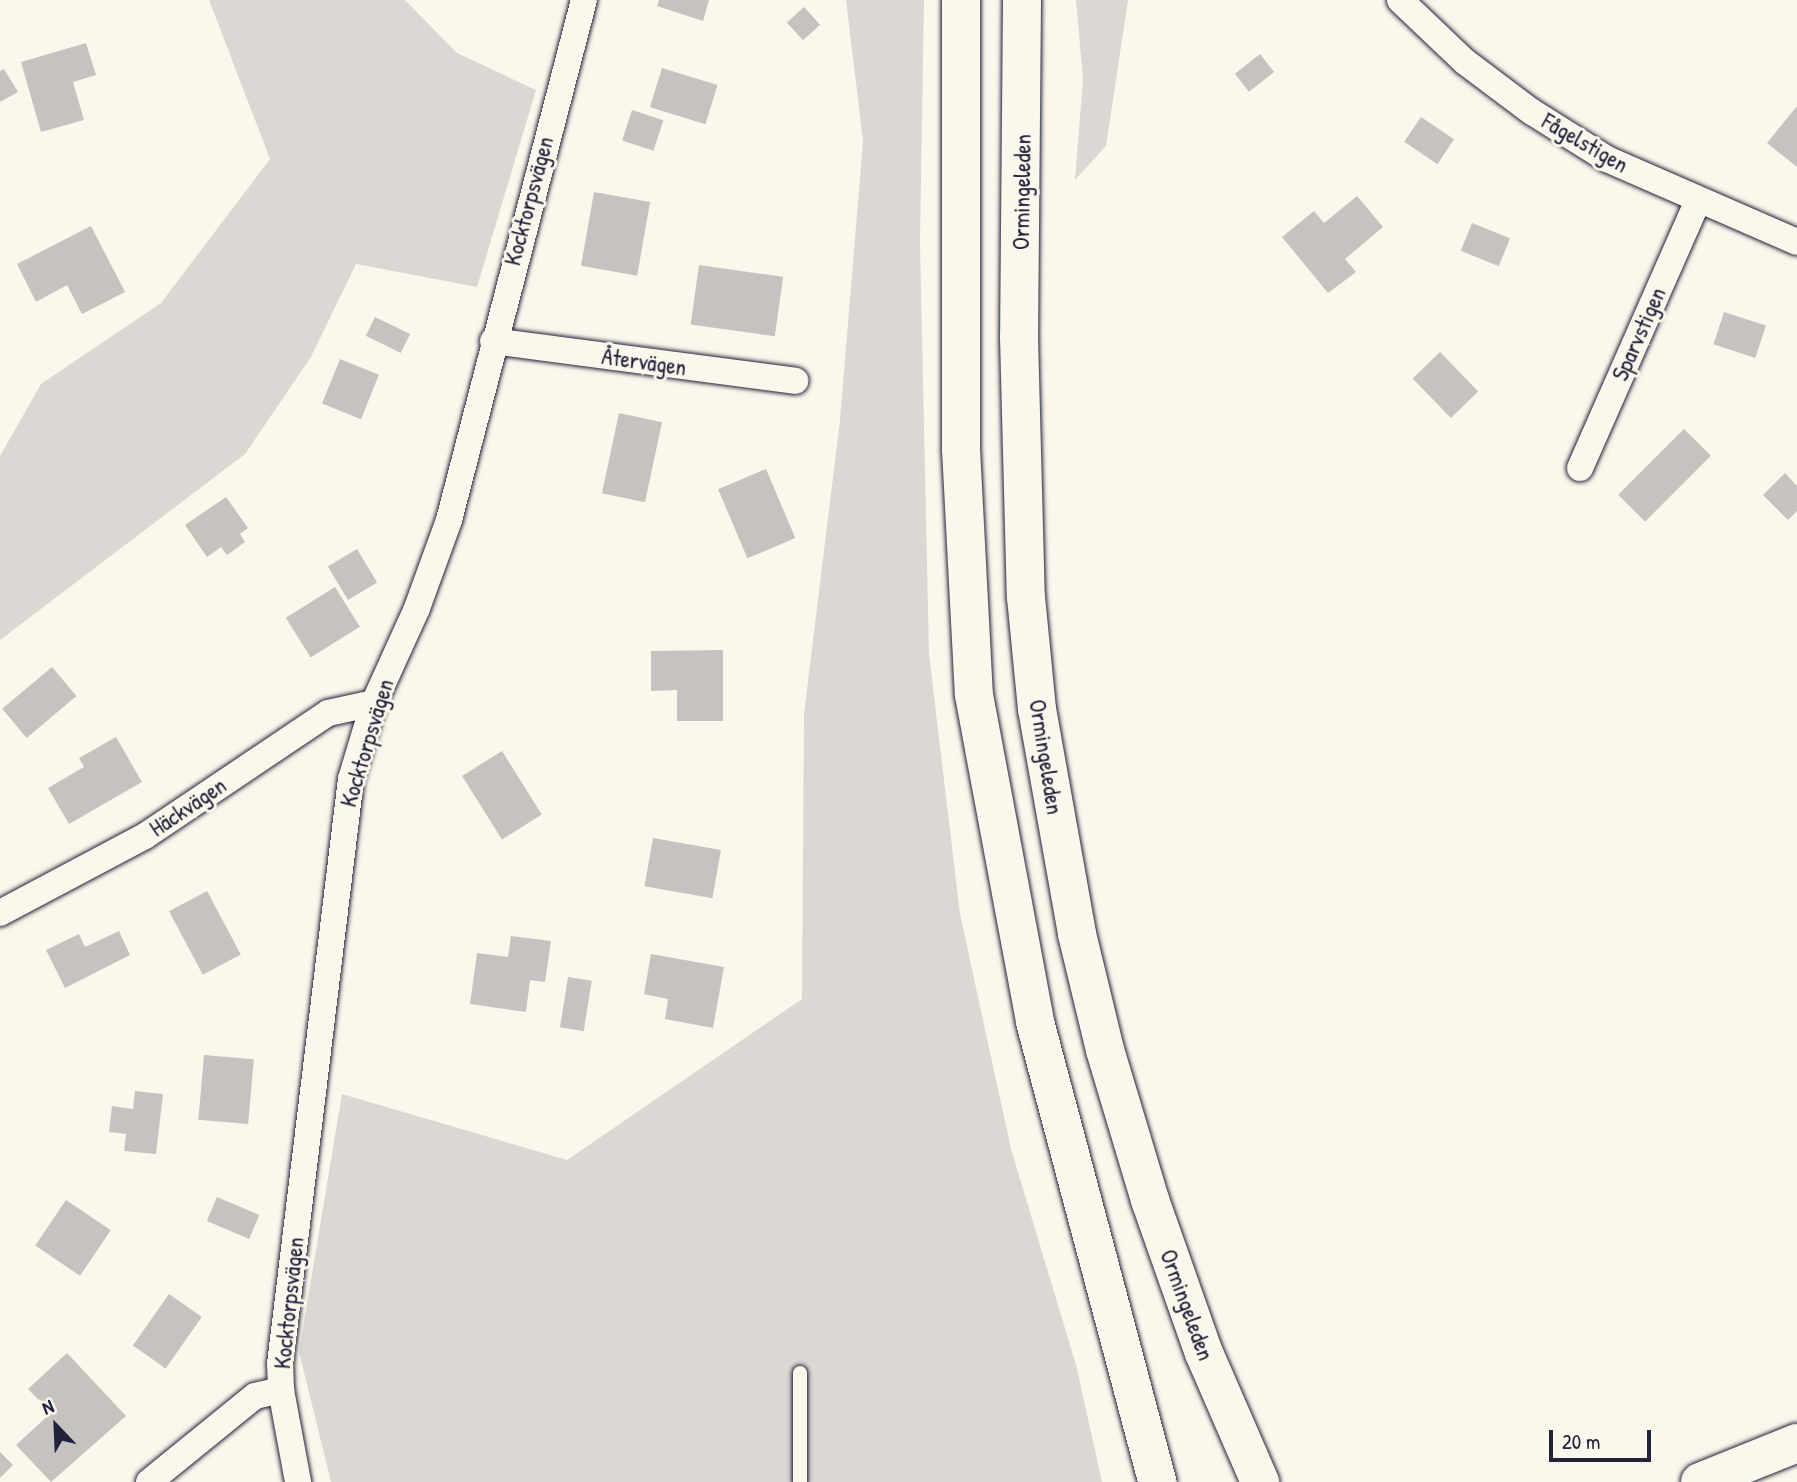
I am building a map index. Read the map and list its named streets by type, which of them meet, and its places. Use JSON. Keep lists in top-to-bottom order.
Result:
{
  "streets": {
    "main road": ["Ormingeleden"],
    "street": [
      "Fågelstigen",
      "Kocktorpsvägen",
      "Sparvstigen",
      "Återvägen",
      "Häckvägen"
    ]
  },
  "crossings": [
    ["Fågelstigen", "Sparvstigen"],
    ["Kocktorpsvägen", "Återvägen"],
    ["Kocktorpsvägen", "Häckvägen"]
  ],
  "scale_bar": "20 m",
  "north": "top left"
}
